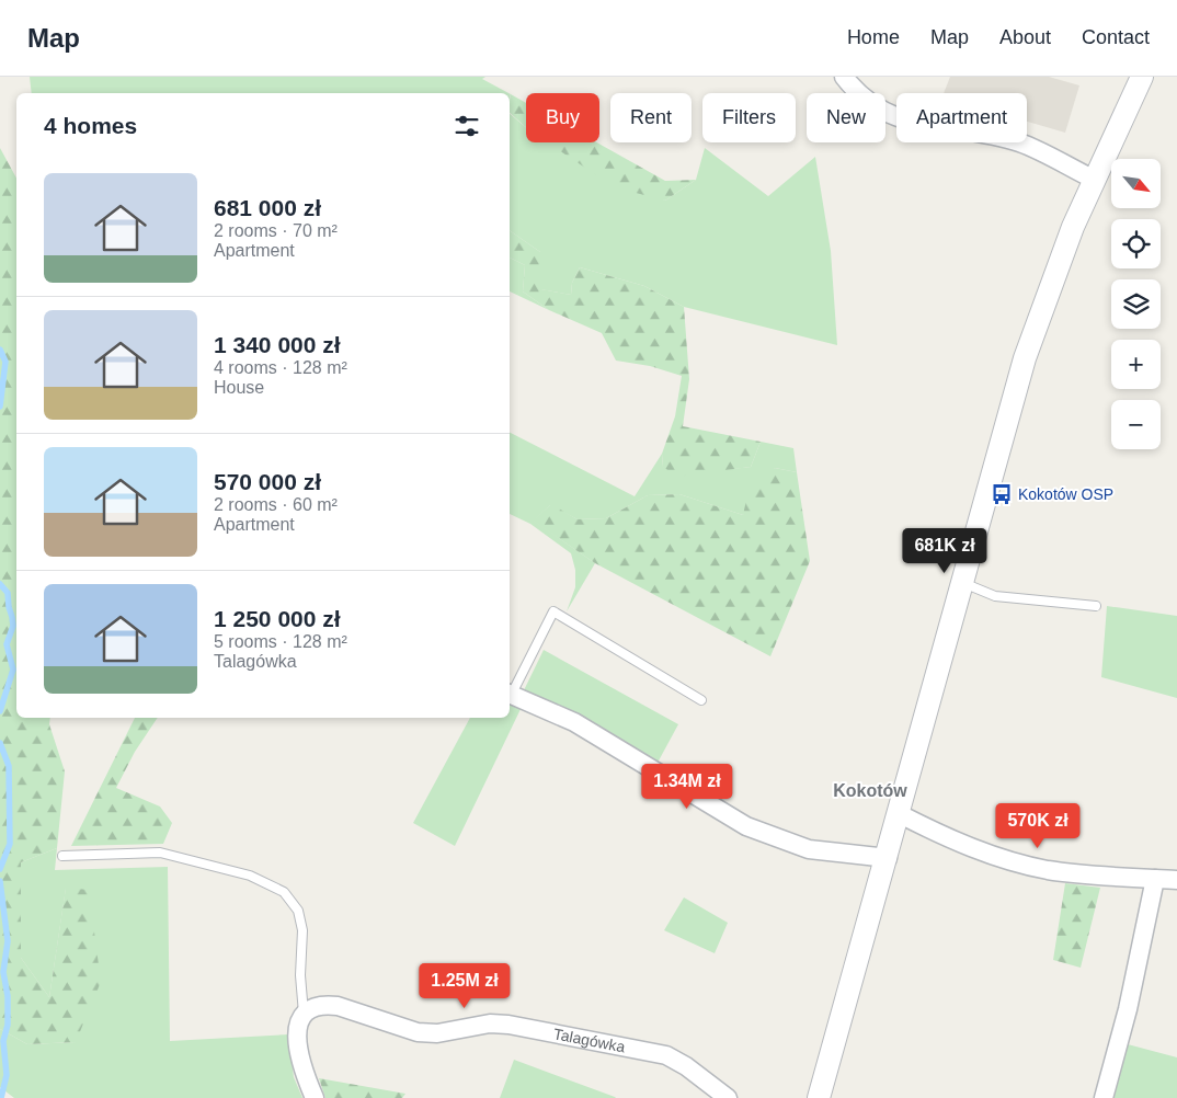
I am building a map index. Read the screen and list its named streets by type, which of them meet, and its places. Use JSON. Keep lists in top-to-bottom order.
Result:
{
  "streets": {
    "street": ["Talagówka"]
  },
  "districts": ["Kokotów"],
  "places": {
    "bus stop": ["Kokotów OSP"]
  },
  "north": "bottom right",
  "page": {
    "header": "Map",
    "nav": [
      "Home",
      "Map",
      "About",
      "Contact"
    ],
    "chip": [
      "Buy",
      "Rent",
      "Filters",
      "New",
      "Apartment"
    ],
    "heading": "4 homes",
    "map_buttons": ["+", "−"],
    "list": [
      {
        "name": "681 000 zł",
        "note": "2 rooms · 70 m² · Apartment"
      },
      {
        "name": "1 340 000 zł",
        "note": "4 rooms · 128 m² · House"
      },
      {
        "name": "570 000 zł",
        "note": "2 rooms · 60 m² · Apartment"
      },
      {
        "name": "1 250 000 zł",
        "note": "5 rooms · 128 m² · Talagówka"
      }
    ],
    "price": [
      "681K zł",
      "1.34M zł",
      "570K zł",
      "1.25M zł"
    ]
  }
}
